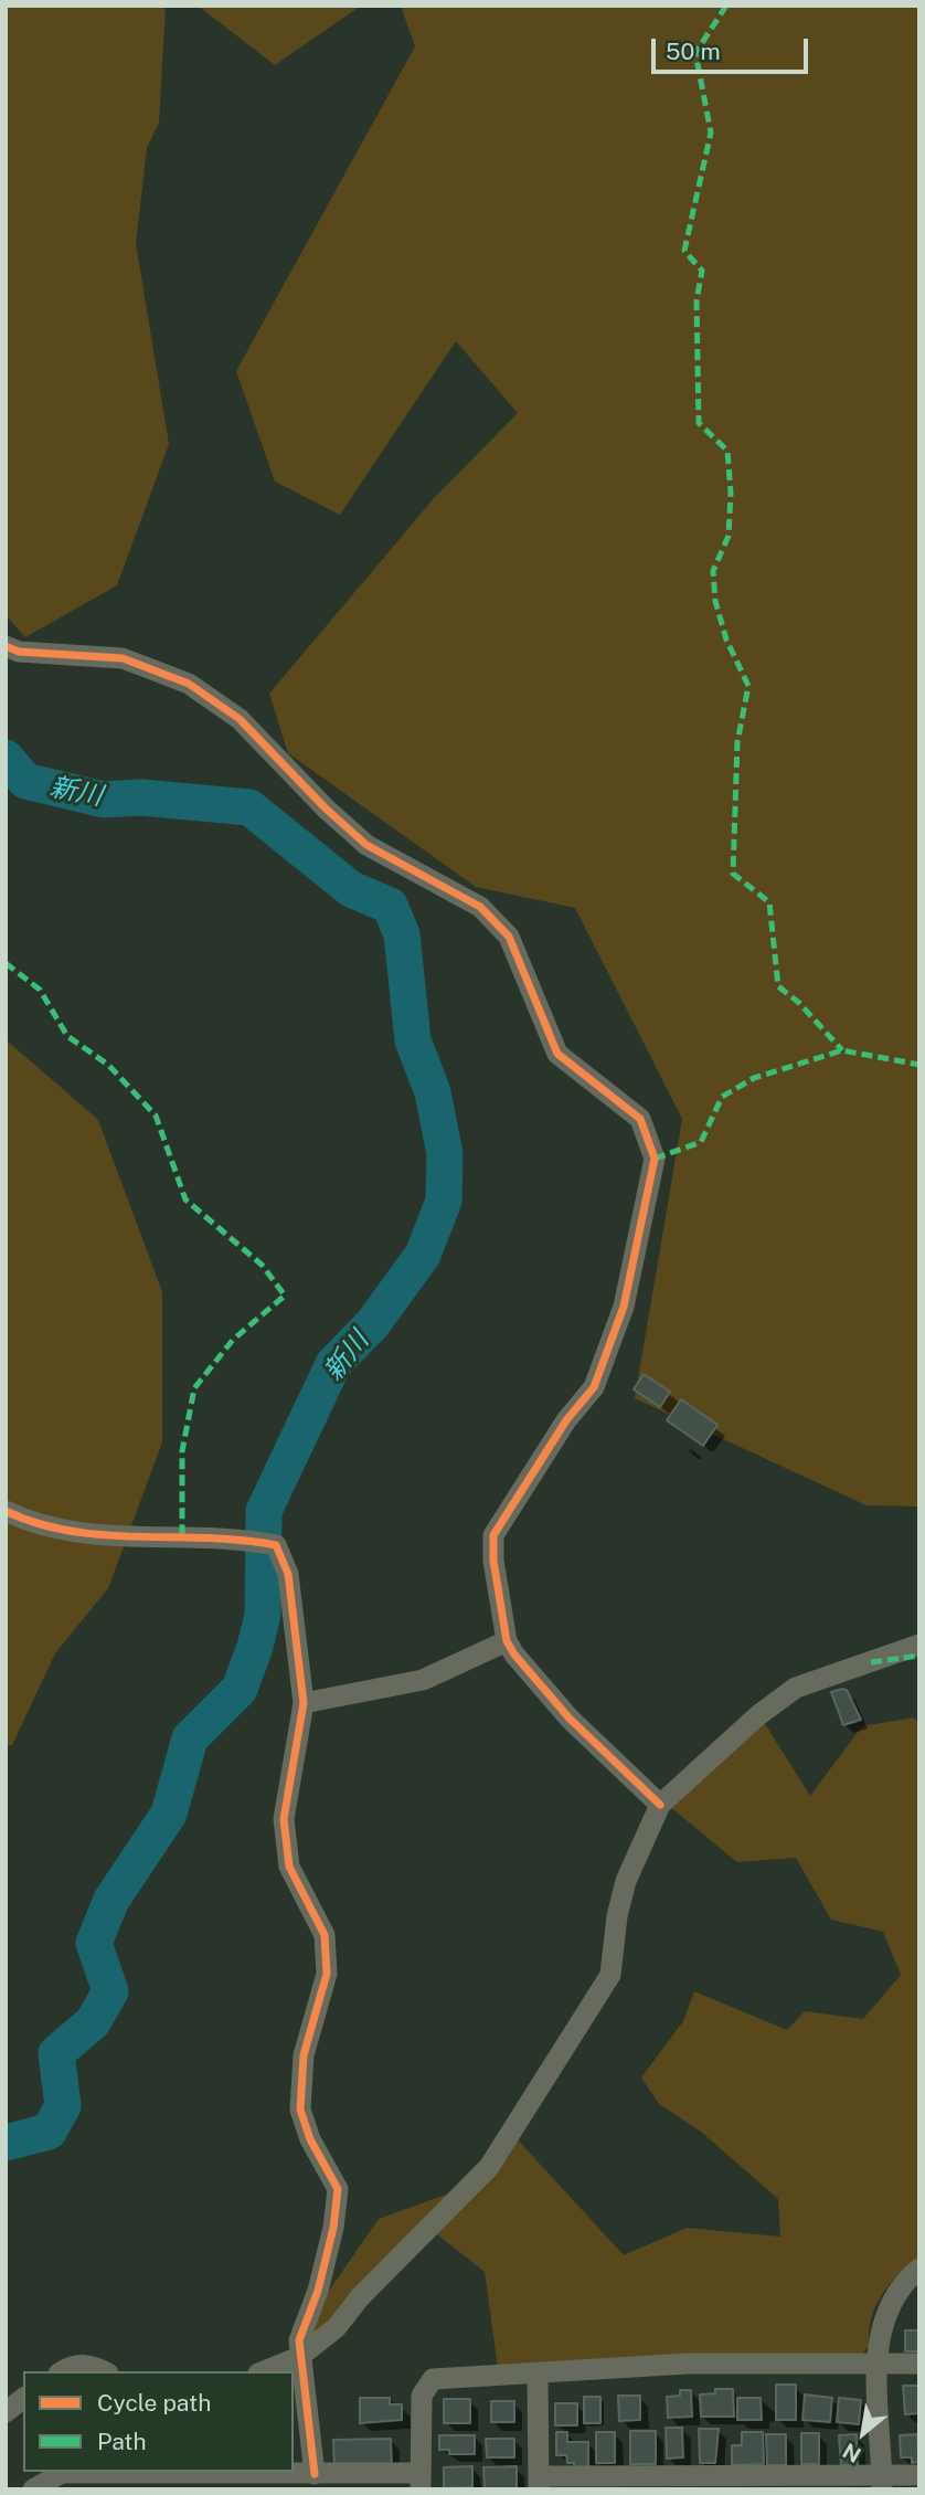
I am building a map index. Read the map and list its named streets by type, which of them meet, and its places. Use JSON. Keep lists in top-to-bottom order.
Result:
{
  "water": ["新川"],
  "legend": ["Cycle path", "Path"],
  "scale_bar": "50 m",
  "north": "bottom left"
}
